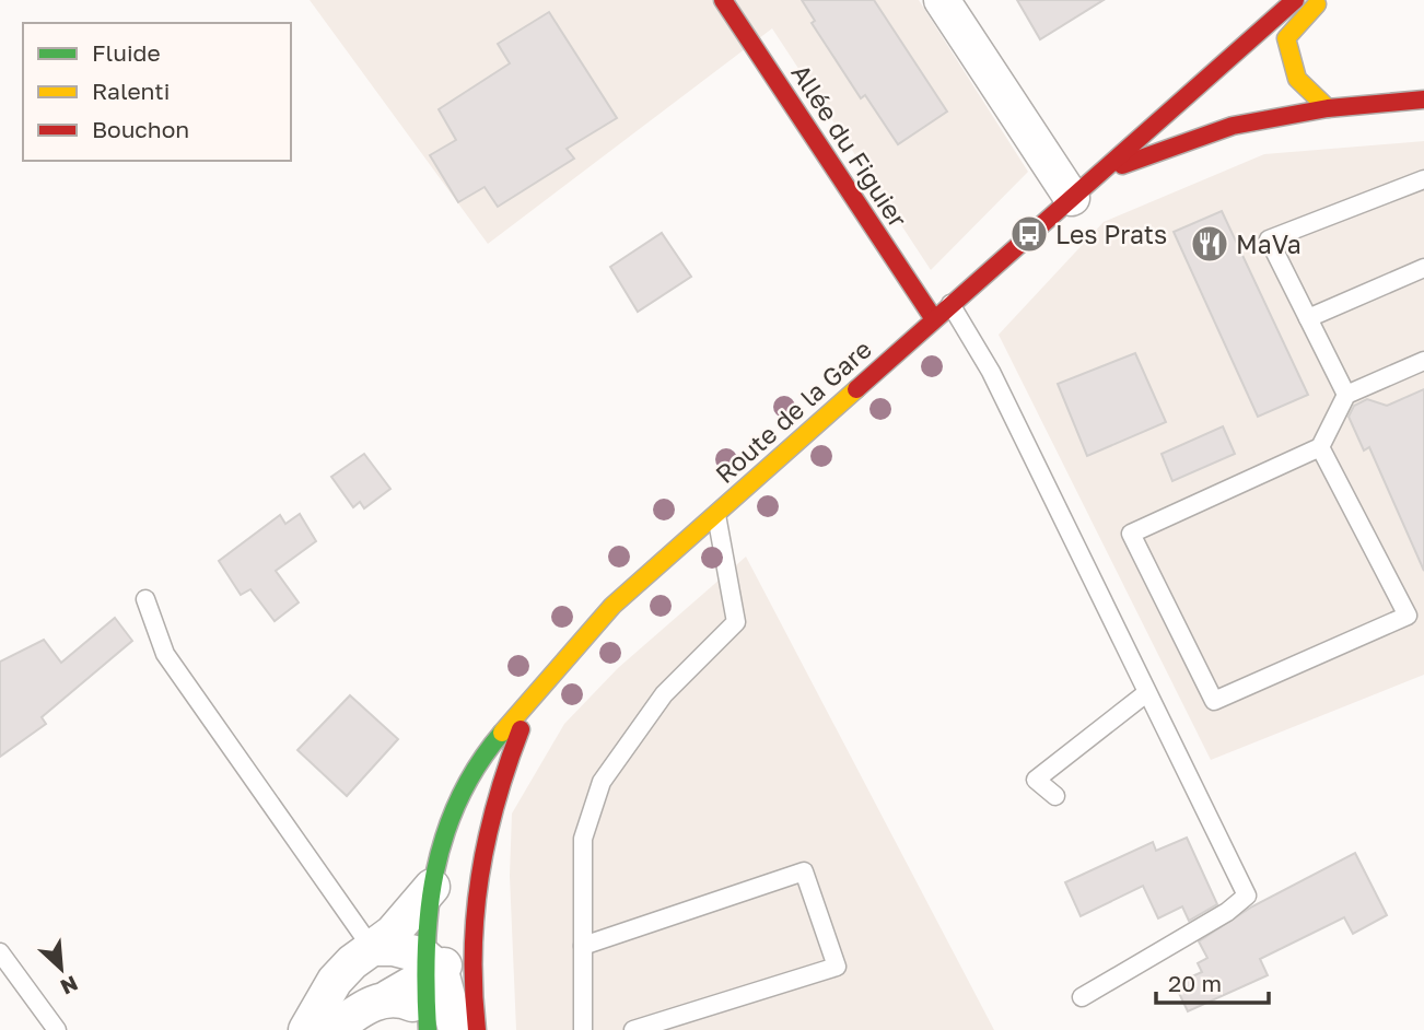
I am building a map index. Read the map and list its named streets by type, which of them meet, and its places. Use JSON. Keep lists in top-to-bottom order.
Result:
{
  "streets": {
    "main road": ["Allée du Figuier", "Route de la Gare"]
  },
  "crossings": [
    ["Allée du Figuier", "Route de la Gare"]
  ],
  "places": {
    "bus stop": ["Les Prats"],
    "restaurant": ["MaVa"]
  },
  "legend": ["Fluide", "Ralenti", "Bouchon"],
  "scale_bar": "20 m",
  "north": "bottom right"
}
